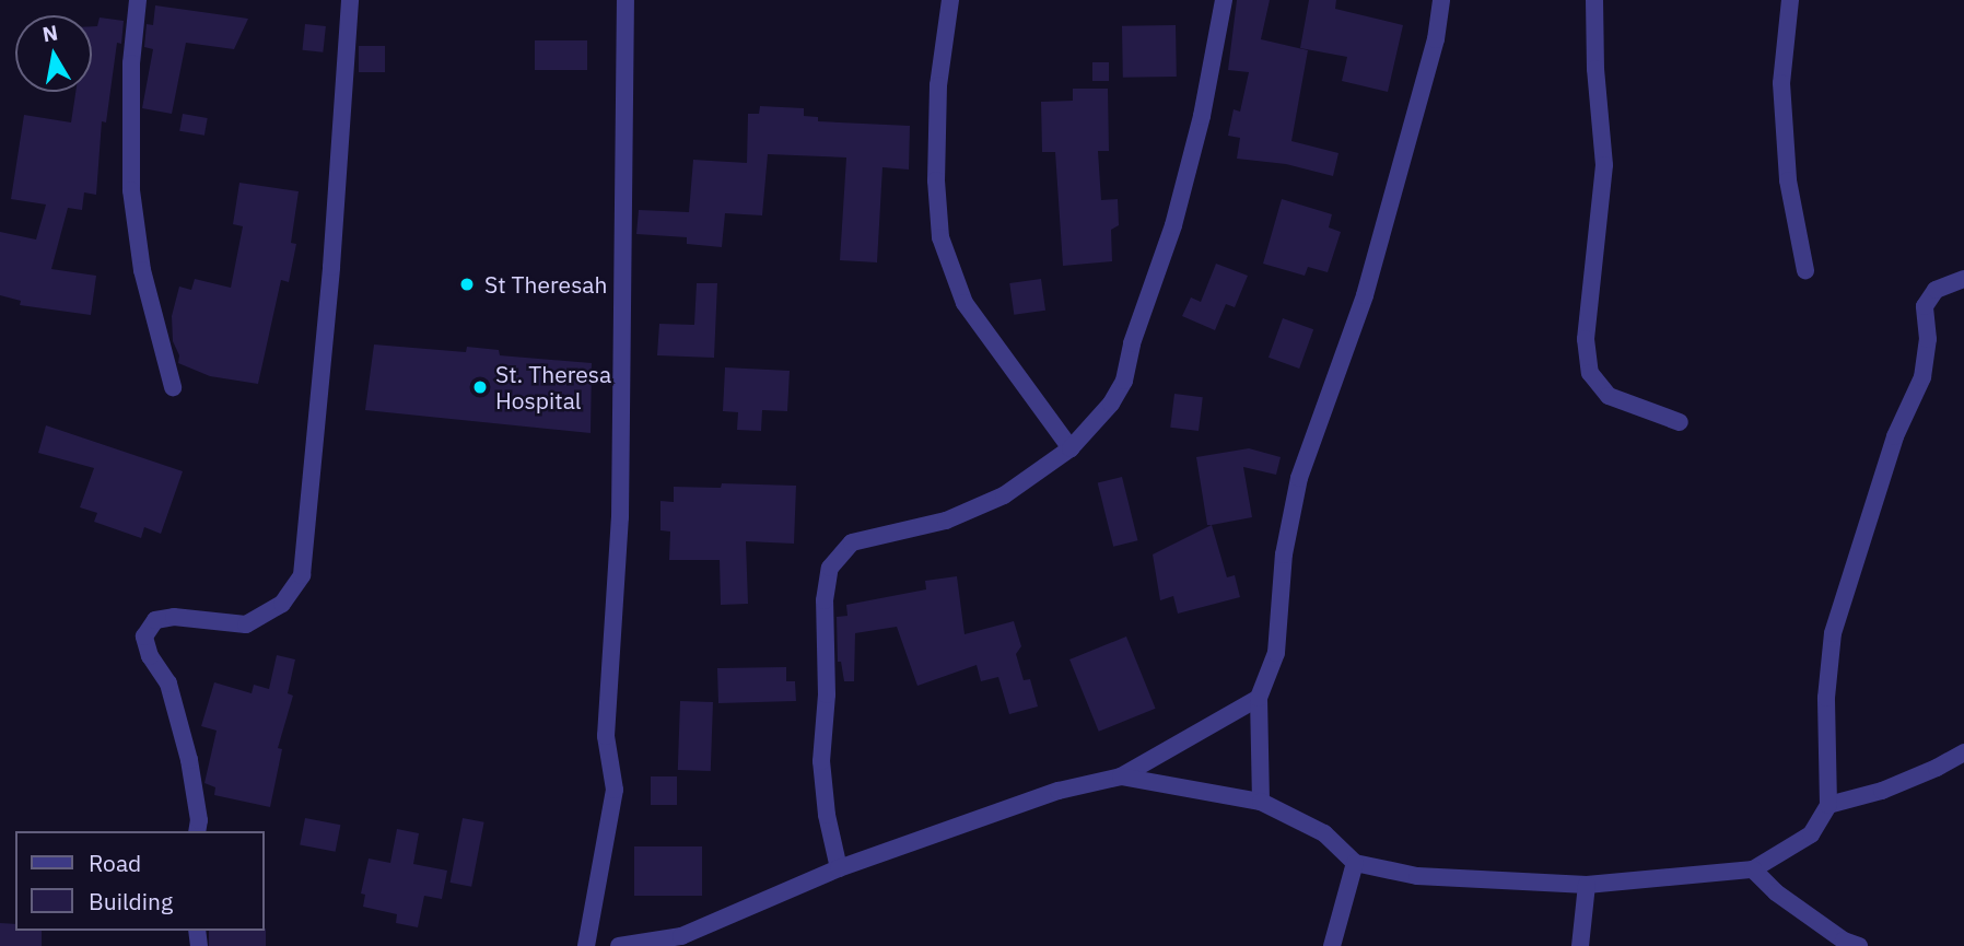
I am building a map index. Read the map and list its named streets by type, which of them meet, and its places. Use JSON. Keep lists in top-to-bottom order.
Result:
{
  "places": ["St Theresah", "St. Theresa Hospital"],
  "legend": ["Road", "Building"],
  "north": "top"
}
